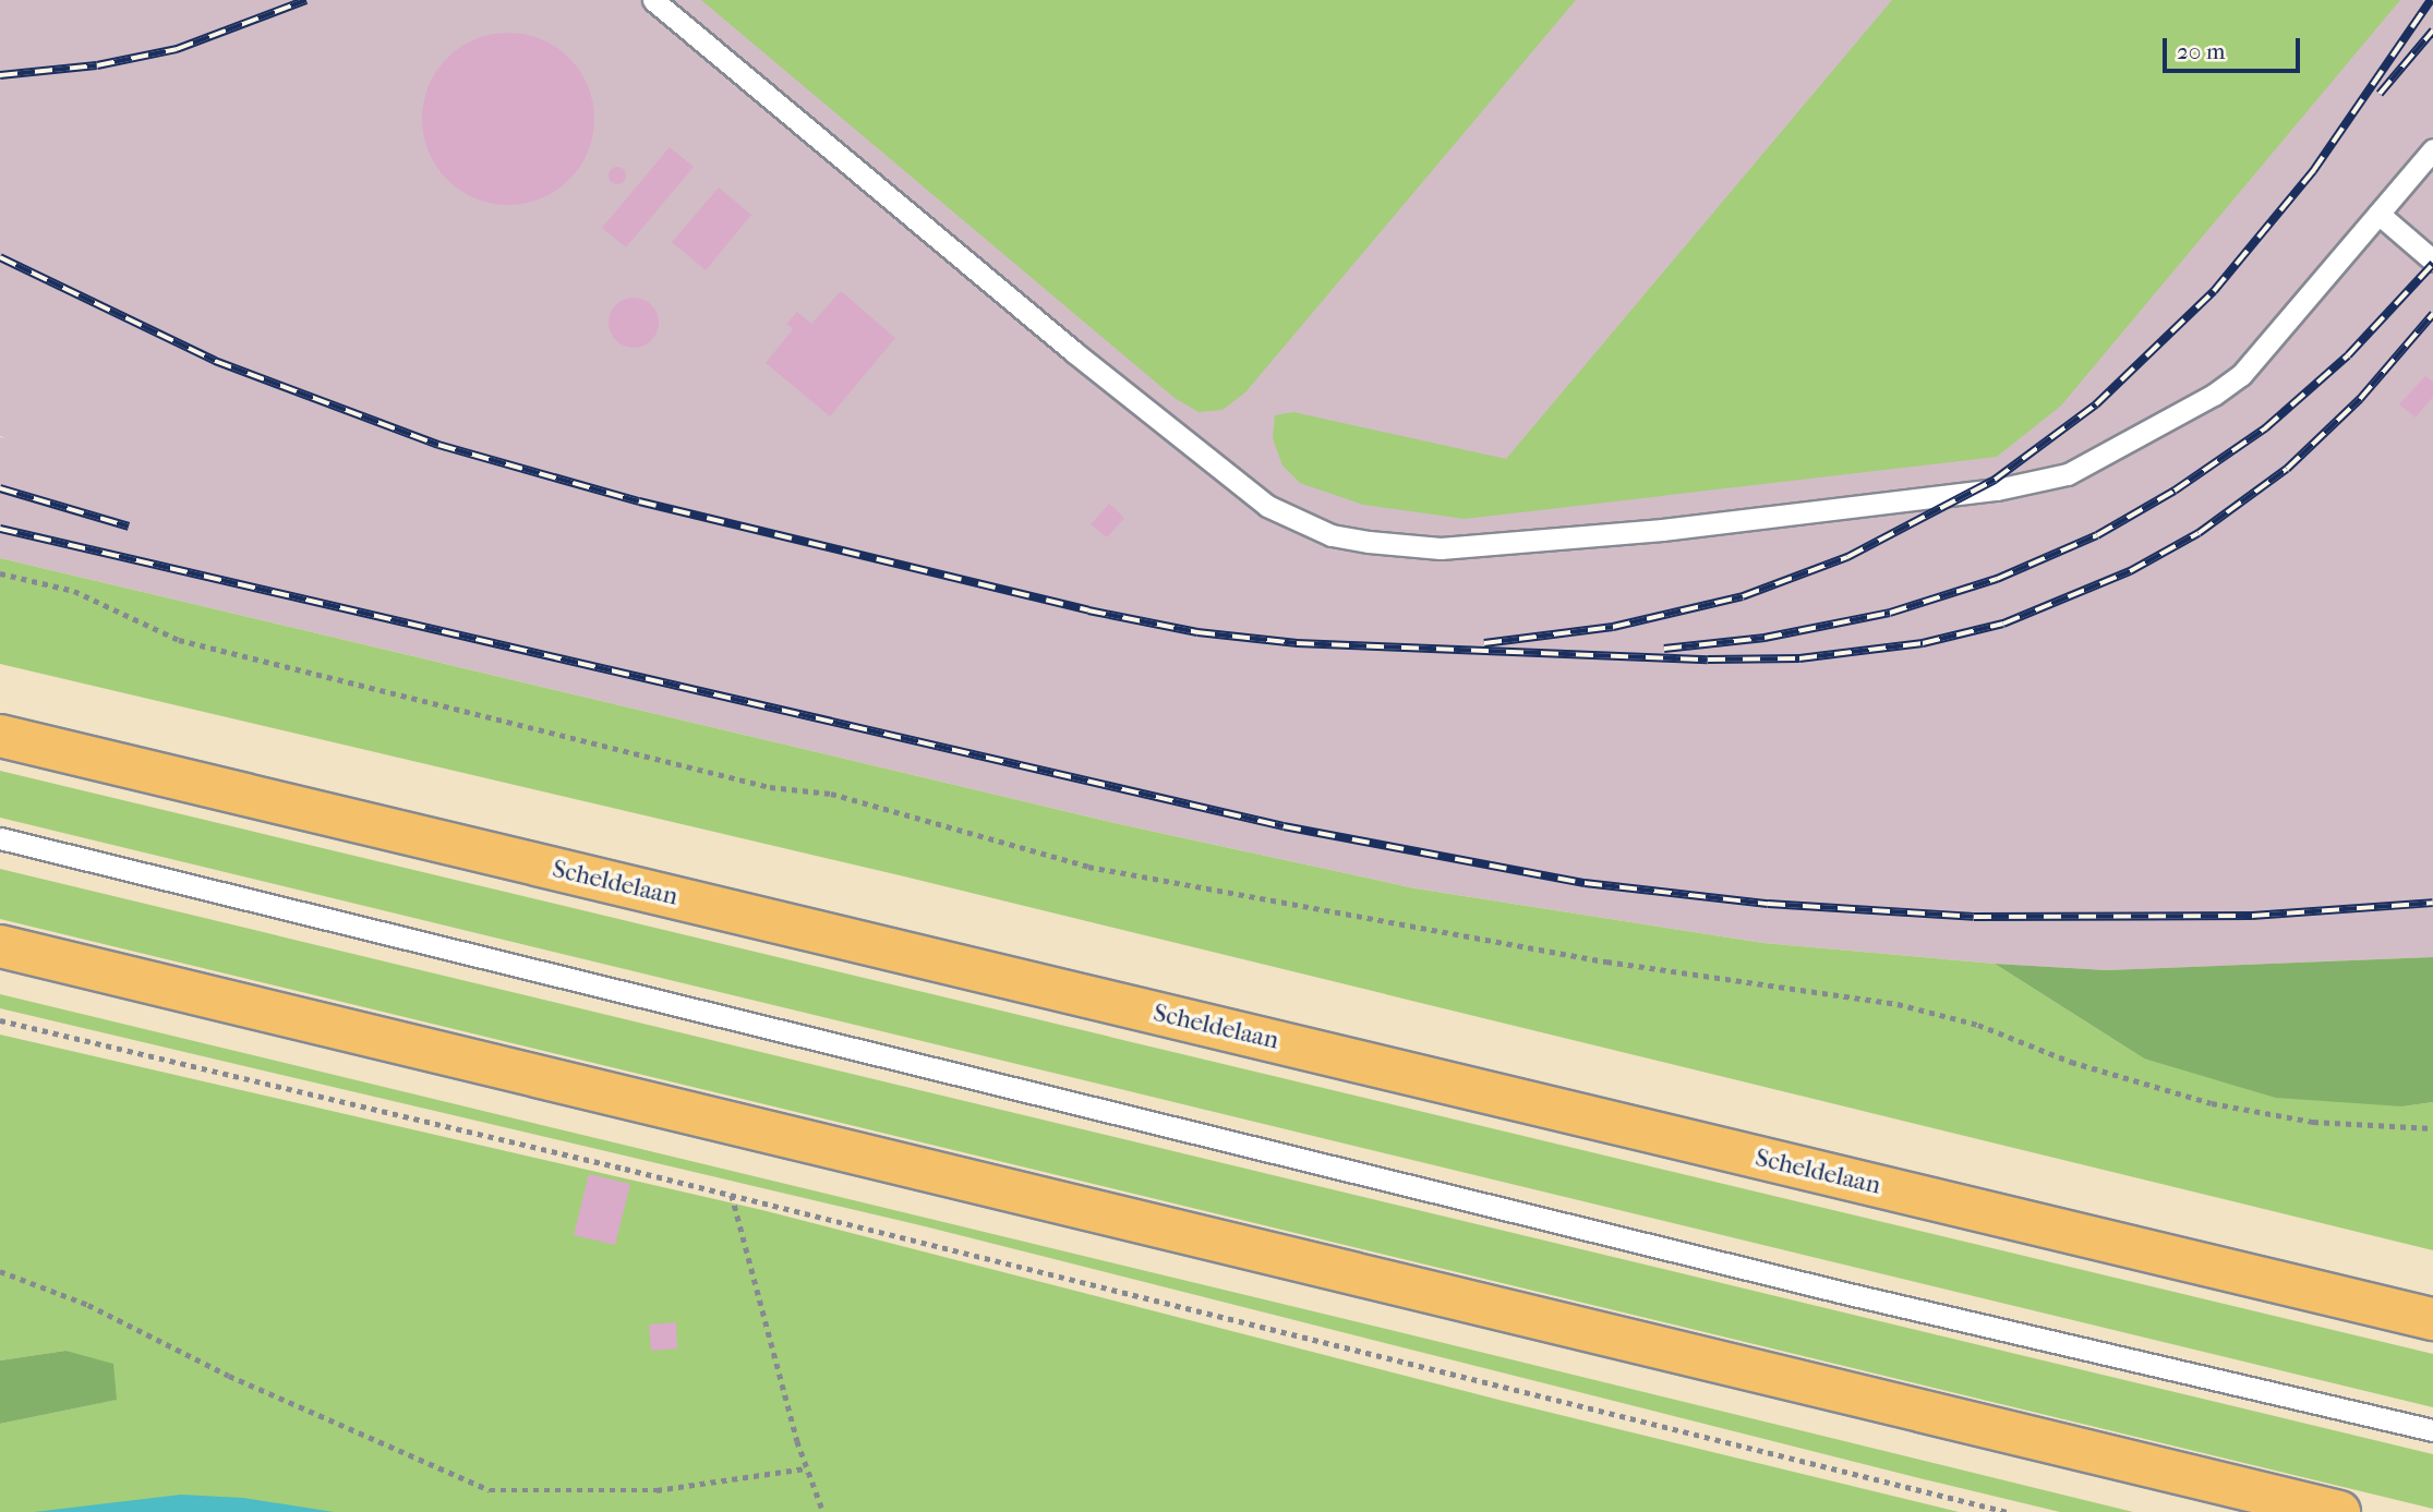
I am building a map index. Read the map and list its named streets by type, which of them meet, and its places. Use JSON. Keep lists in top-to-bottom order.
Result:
{
  "streets": {
    "main road": ["Scheldelaan"]
  },
  "scale_bar": "20 m"
}
